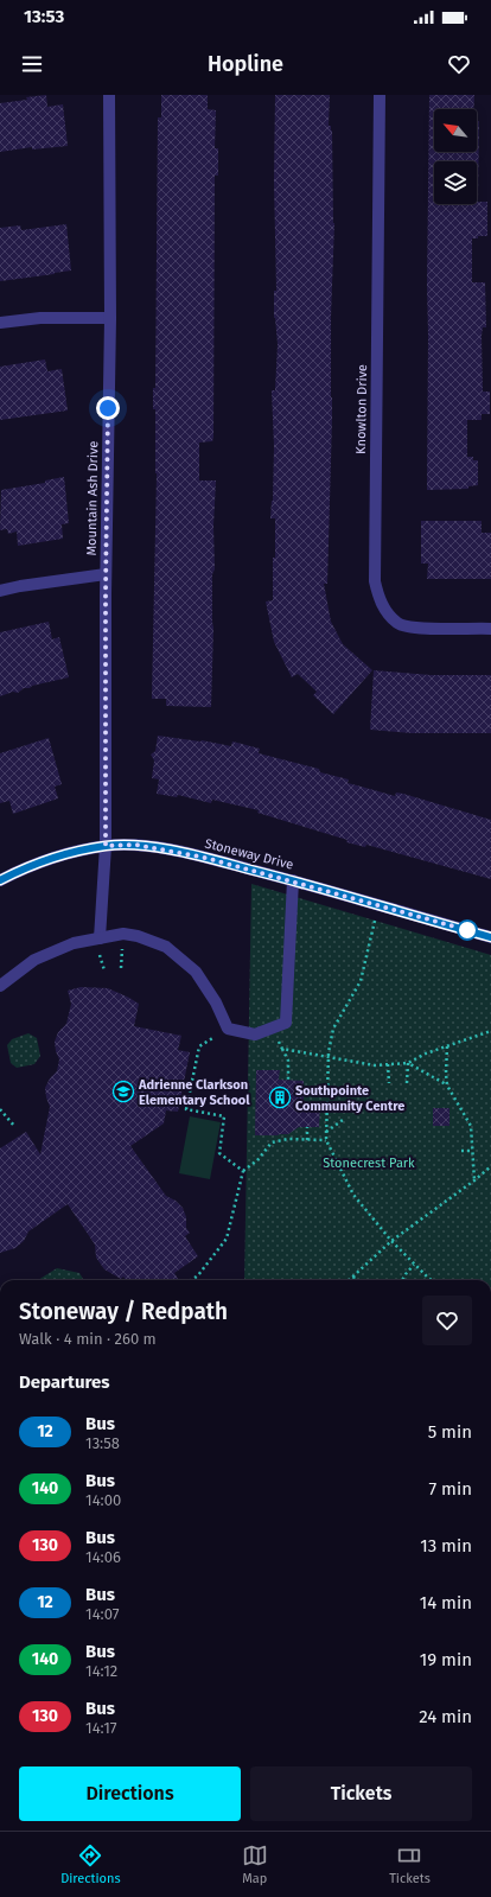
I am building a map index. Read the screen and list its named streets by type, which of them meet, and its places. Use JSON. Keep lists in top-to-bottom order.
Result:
{
  "streets": {
    "street": ["Knowlton Drive", "Mountain Ash Drive", "Stoneway Drive"]
  },
  "crossings": [
    ["Mountain Ash Drive", "Stoneway Drive"]
  ],
  "parks": ["Stonecrest Park"],
  "places": {
    "school or university": ["Adrienne Clarkson Elementary School"],
    "building": ["Southpointe Community Centre"]
  },
  "lines": ["bus line 12"],
  "north": "top left",
  "page": {
    "status": "13:53",
    "header": "Hopline",
    "heading": [
      ["Stoneway / Redpath", "Walk · 4 min · 260 m"],
      "Departures"
    ],
    "list": [
      {
        "mark": "12",
        "name": "Bus",
        "note": "13:58",
        "value": "5 min"
      },
      {
        "mark": "140",
        "name": "Bus",
        "note": "14:00",
        "value": "7 min"
      },
      {
        "mark": "130",
        "name": "Bus",
        "note": "14:06",
        "value": "13 min"
      },
      {
        "mark": "12",
        "name": "Bus",
        "note": "14:07",
        "value": "14 min"
      },
      {
        "mark": "140",
        "name": "Bus",
        "note": "14:12",
        "value": "19 min"
      },
      {
        "mark": "130",
        "name": "Bus",
        "note": "14:17",
        "value": "24 min"
      }
    ],
    "buttons": ["Directions", "Tickets"],
    "tabs": ["Directions", "Map", "Tickets"]
  }
}
